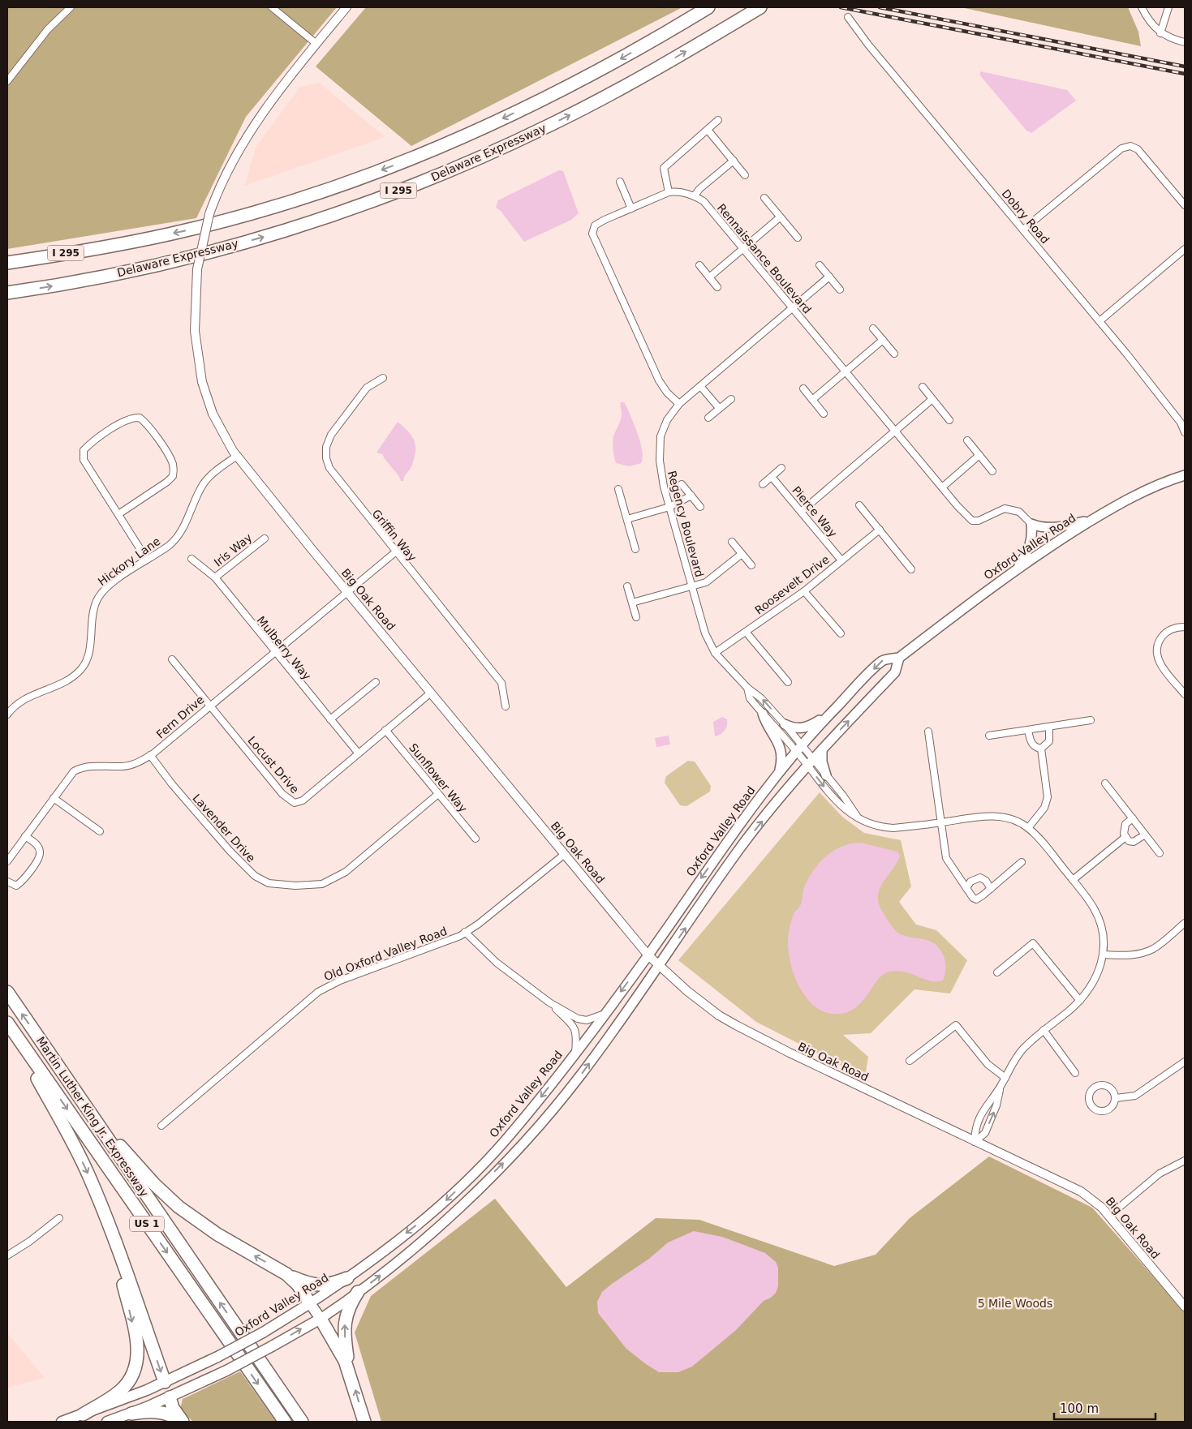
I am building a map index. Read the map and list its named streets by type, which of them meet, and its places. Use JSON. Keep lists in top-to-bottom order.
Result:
{
  "streets": {
    "highway": [
      "Delaware Expressway",
      "I 295",
      "Martin Luther King Jr. Expressway",
      "US 1"
    ],
    "main road": ["Oxford Valley Road"],
    "street": [
      "Dobry Road",
      "Rennaissance Boulevard",
      "Pierce Way",
      "Regency Boulevard",
      "Griffin Way",
      "Iris Way",
      "Hickory Lane",
      "Roosevelt Drive",
      "Big Oak Road",
      "Mulberry Way",
      "Fern Drive",
      "Locust Drive",
      "Sunflower Way",
      "Lavender Drive",
      "Old Oxford Valley Road"
    ]
  },
  "crossings": [
    ["Rennaissance Boulevard", "Regency Boulevard"],
    ["Pierce Way", "Roosevelt Drive"],
    ["Regency Boulevard", "Oxford Valley Road"],
    ["Regency Boulevard", "Roosevelt Drive"],
    ["Griffin Way", "Fern Drive"],
    ["Oxford Valley Road", "Big Oak Road"],
    ["Iris Way", "Mulberry Way"],
    ["Hickory Lane", "Big Oak Road"],
    ["Big Oak Road", "Fern Drive"],
    ["Big Oak Road", "Locust Drive"],
    ["Big Oak Road", "Old Oxford Valley Road"],
    ["Mulberry Way", "Fern Drive"],
    ["Mulberry Way", "Locust Drive"],
    ["Fern Drive", "Locust Drive"],
    ["Fern Drive", "Lavender Drive"],
    ["Locust Drive", "Sunflower Way"],
    ["Sunflower Way", "Lavender Drive"]
  ],
  "parks": ["5 Mile Woods"],
  "scale_bar": "100 m"
}
